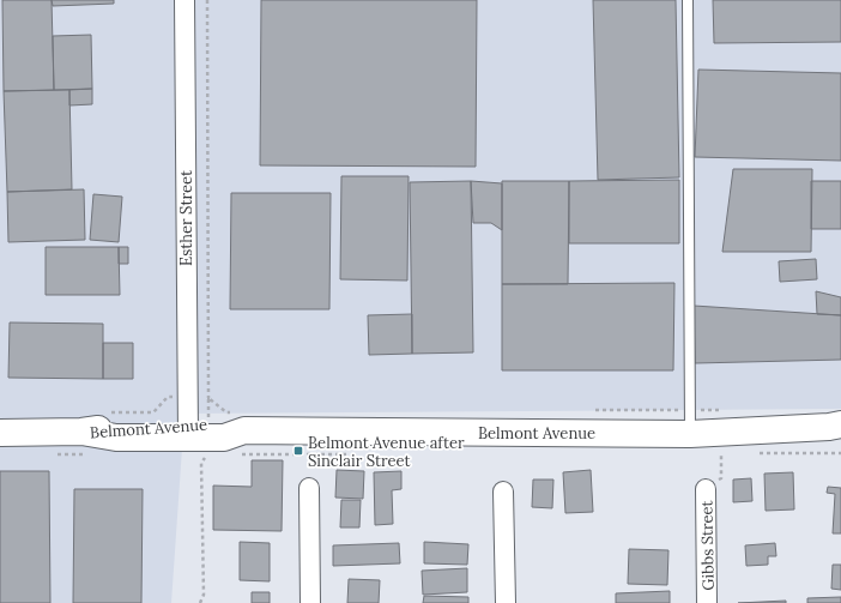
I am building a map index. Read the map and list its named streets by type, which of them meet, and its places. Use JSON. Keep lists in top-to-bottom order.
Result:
{
  "streets": {
    "main road": ["Belmont Avenue"],
    "street": ["Esther Street", "Gibbs Street"]
  },
  "crossings": [
    ["Esther Street", "Belmont Avenue"]
  ],
  "places": {
    "transit": ["Belmont Avenue after Sinclair Street"]
  }
}
